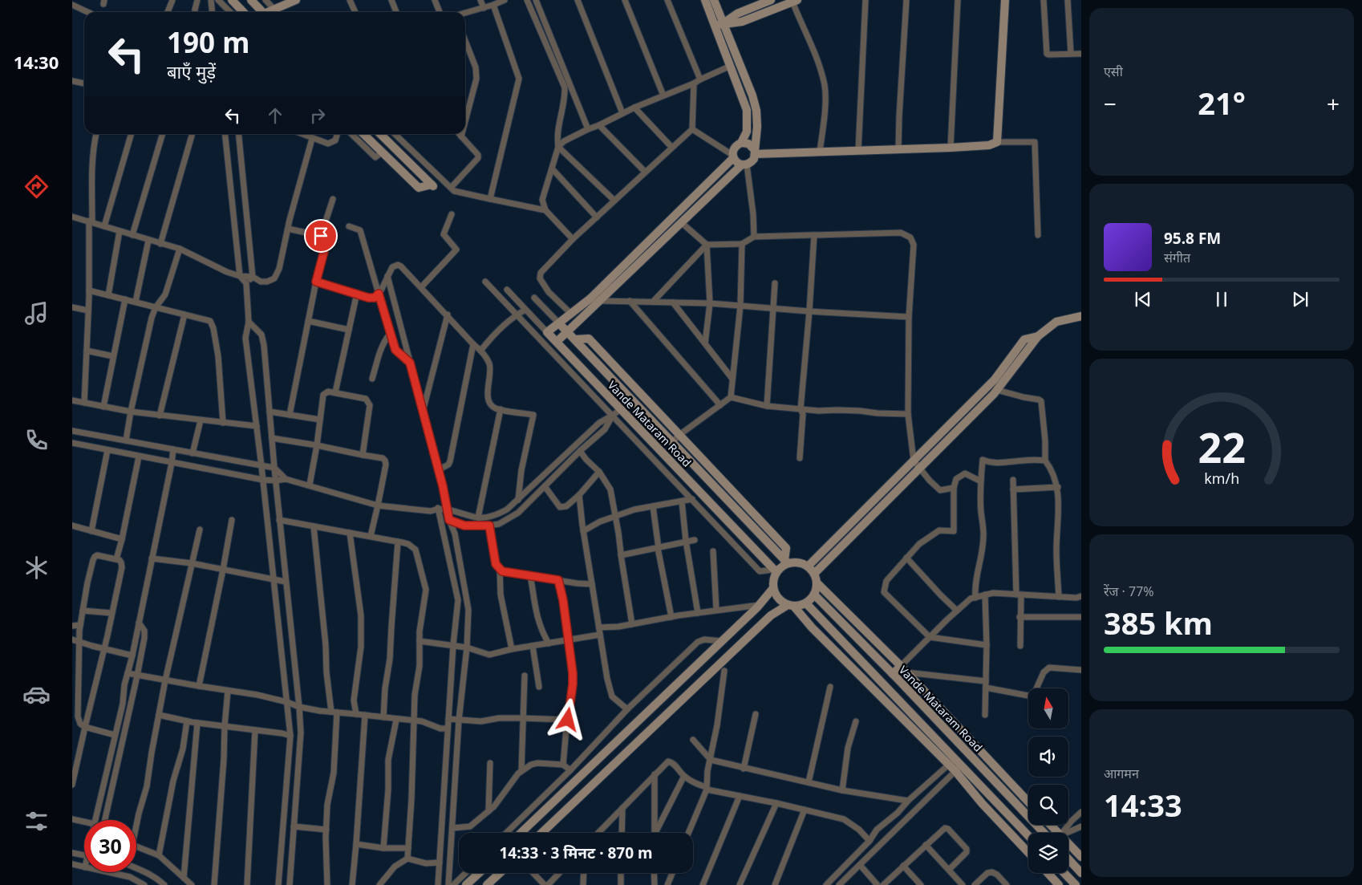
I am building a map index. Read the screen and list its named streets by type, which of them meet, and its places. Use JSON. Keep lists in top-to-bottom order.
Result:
{
  "streets": {
    "street": ["Vande Mataram Road"]
  },
  "north": "top",
  "page": {
    "tabs": "14:30",
    "tile": [
      "एसी",
      ["रेंज · 77%", "385 km"],
      ["आगमन", "14:33"]
    ],
    "turn": ["190 m", "बाएँ मुड़ें"],
    "heat": ["−", "21°", "+"],
    "song": ["95.8 FM", "संगीत"],
    "limit": "30",
    "trip": "14:33 · 3 मिनट · 870 m",
    "gauge": ["22", "km/h"]
  }
}
